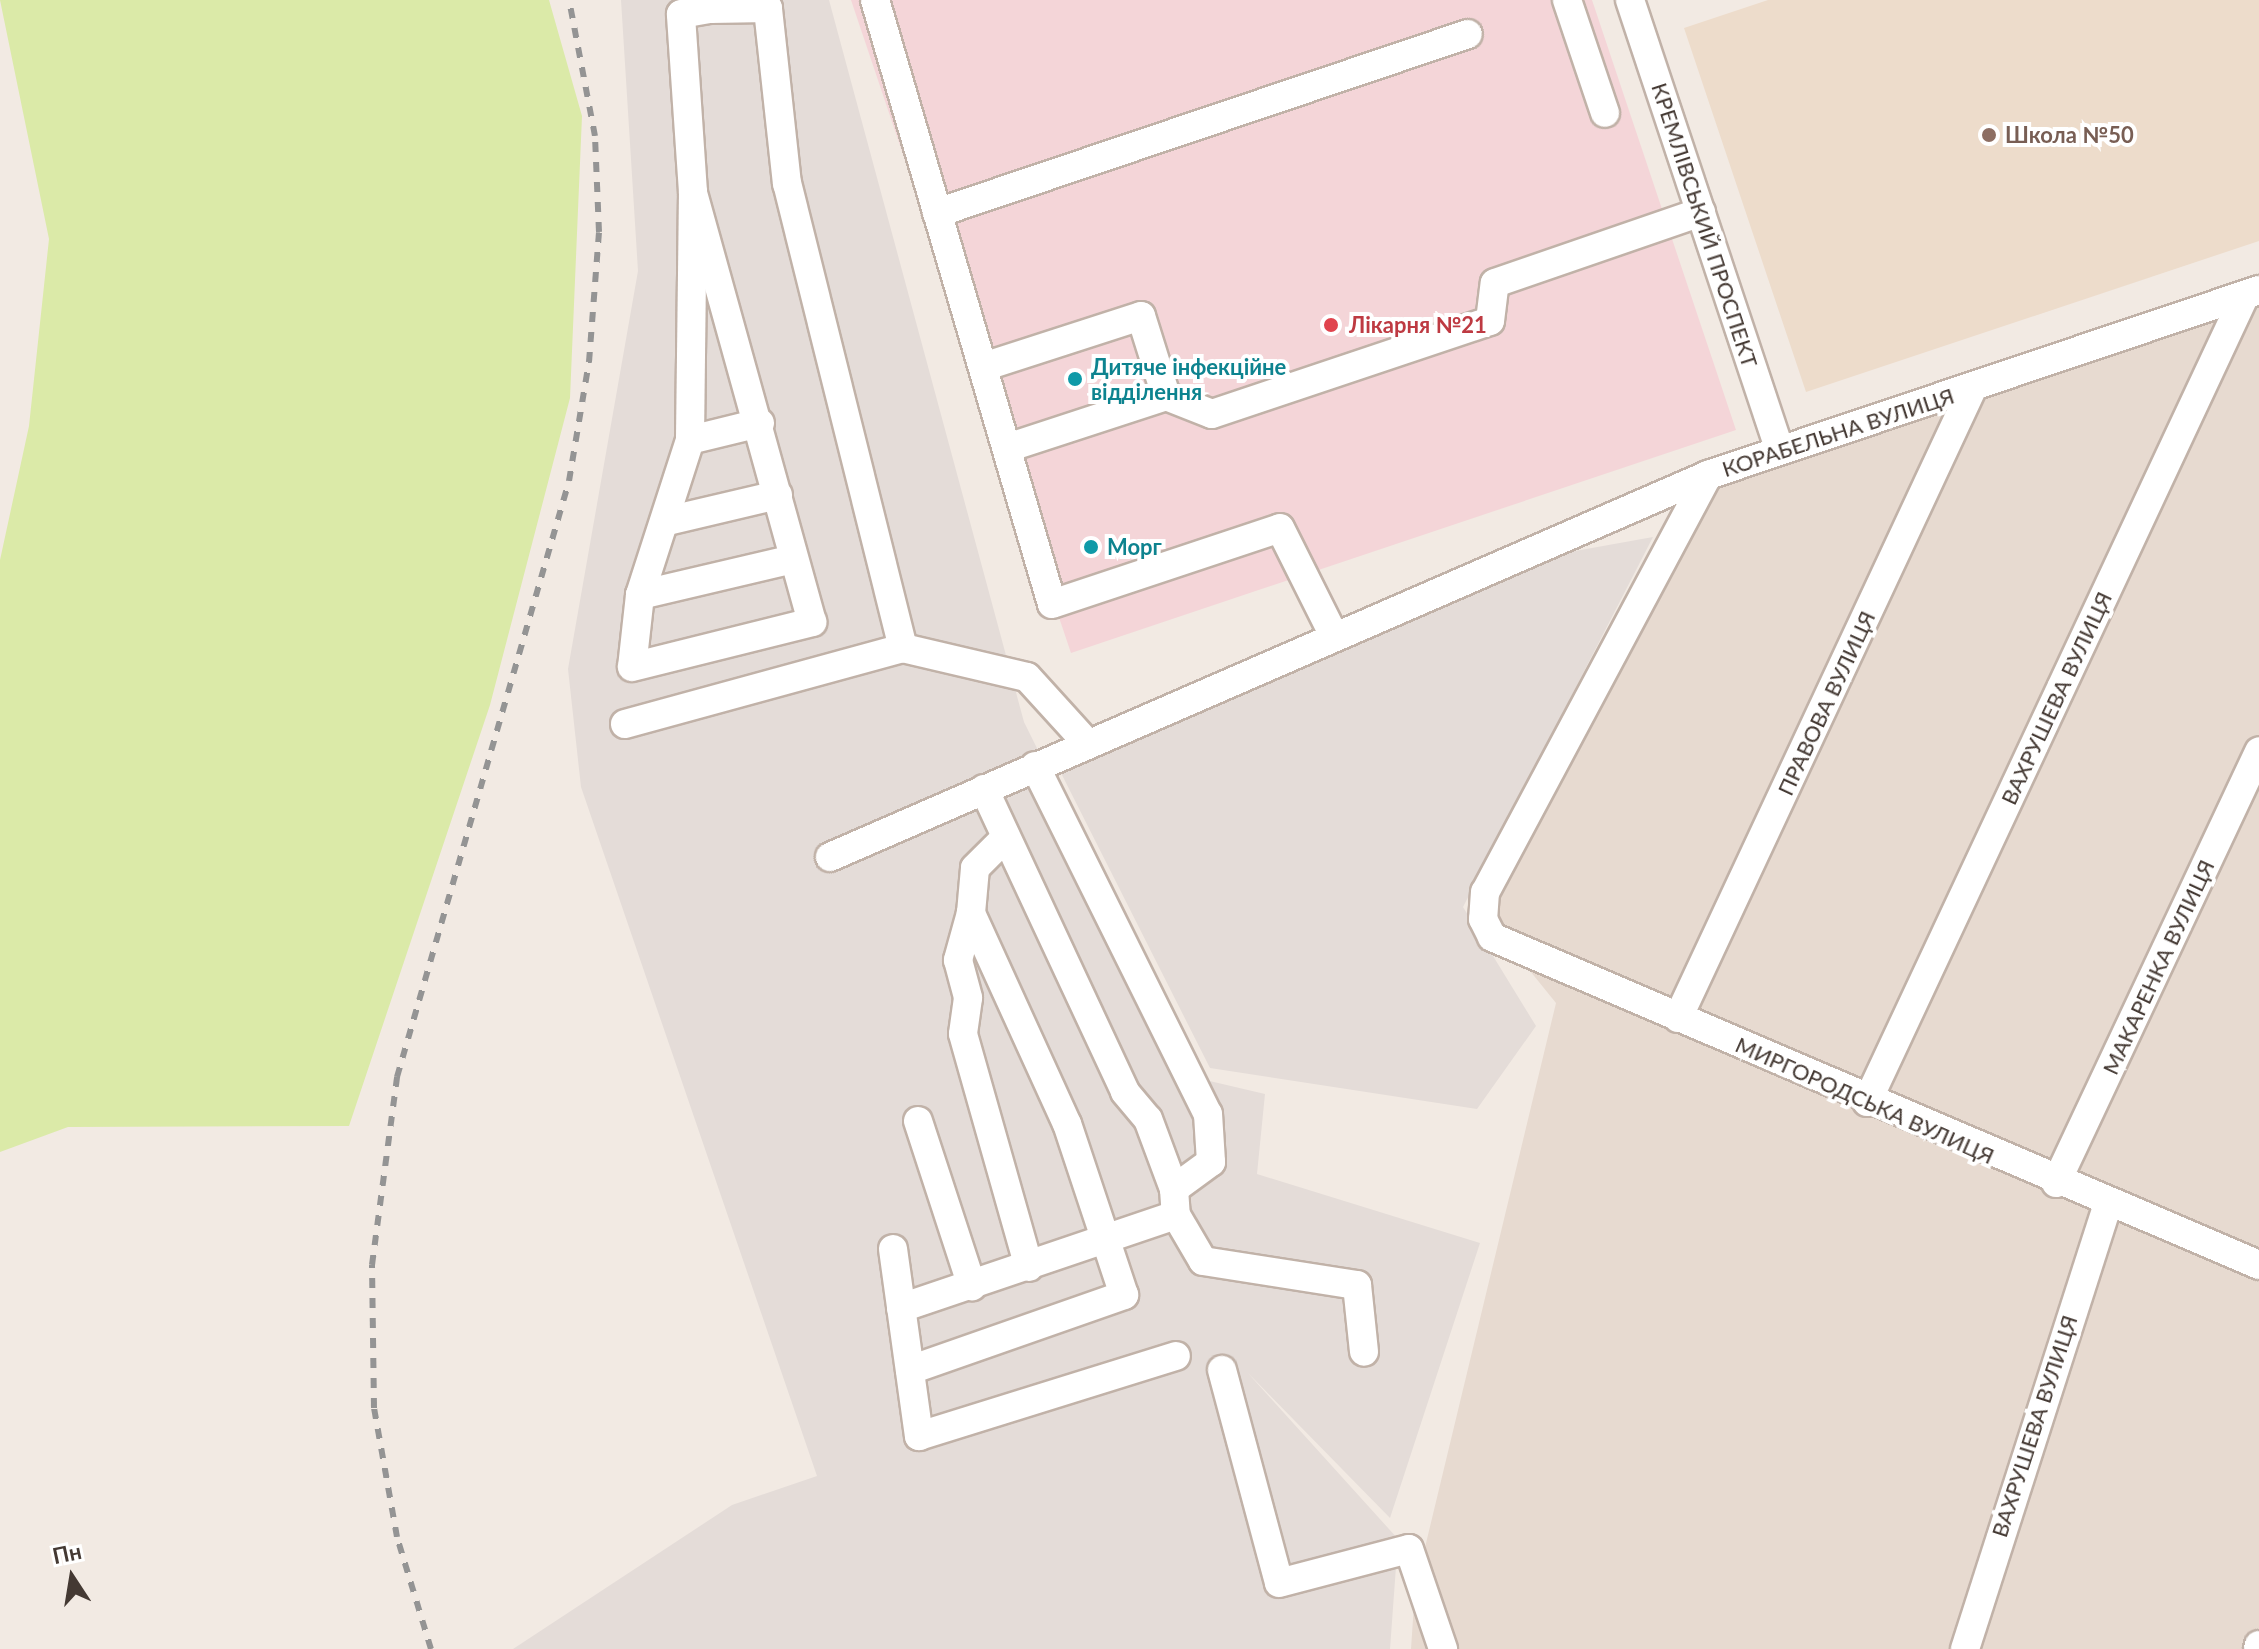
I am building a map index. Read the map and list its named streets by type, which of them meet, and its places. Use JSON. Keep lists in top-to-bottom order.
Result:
{
  "streets": {
    "street": [
      "КРЕМЛІВСЬКИЙ ПРОСПЕКТ",
      "КОРАБЕЛЬНА ВУЛИЦЯ",
      "ВАХРУШЕВА ВУЛИЦЯ",
      "ПРАВОВА ВУЛИЦЯ",
      "МАКАРЕНКА ВУЛИЦЯ",
      "МИРГОРОДСЬКА ВУЛИЦЯ"
    ]
  },
  "crossings": [
    ["КРЕМЛІВСЬКИЙ ПРОСПЕКТ", "КОРАБЕЛЬНА ВУЛИЦЯ"],
    ["КОРАБЕЛЬНА ВУЛИЦЯ", "ВАХРУШЕВА ВУЛИЦЯ"],
    ["КОРАБЕЛЬНА ВУЛИЦЯ", "ПРАВОВА ВУЛИЦЯ"],
    ["КОРАБЕЛЬНА ВУЛИЦЯ", "МИРГОРОДСЬКА ВУЛИЦЯ"],
    ["ВАХРУШЕВА ВУЛИЦЯ", "МИРГОРОДСЬКА ВУЛИЦЯ"],
    ["ПРАВОВА ВУЛИЦЯ", "МИРГОРОДСЬКА ВУЛИЦЯ"],
    ["МАКАРЕНКА ВУЛИЦЯ", "МИРГОРОДСЬКА ВУЛИЦЯ"]
  ],
  "places": [
    "Школа №50",
    "Лікарня №21",
    "Дитяче інфекційне відділення",
    "Морг"
  ],
  "north": "top"
}
